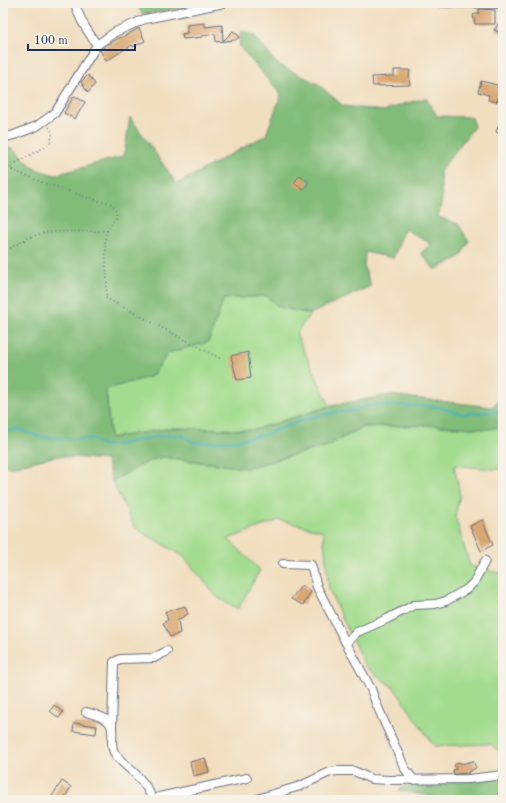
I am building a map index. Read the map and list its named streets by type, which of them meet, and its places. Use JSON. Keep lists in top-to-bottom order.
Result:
{
  "scale_bar": "100 m"
}
